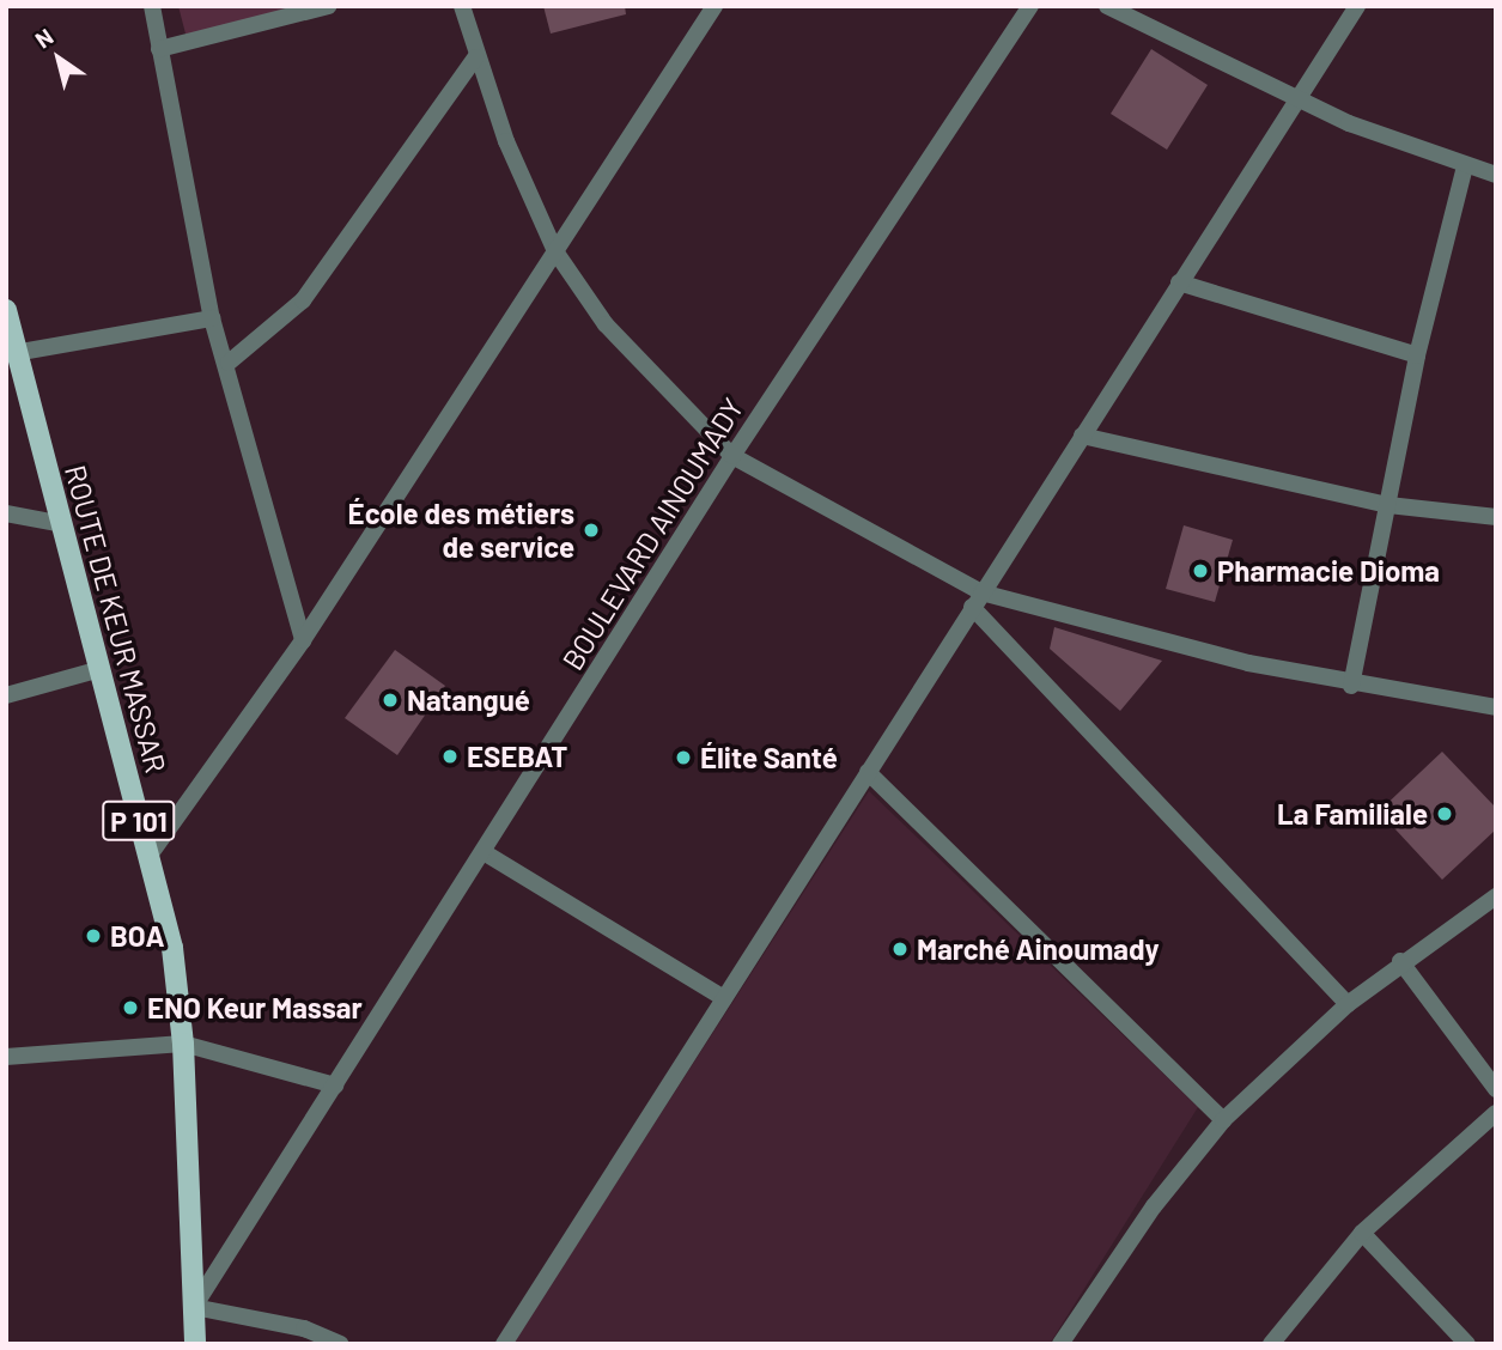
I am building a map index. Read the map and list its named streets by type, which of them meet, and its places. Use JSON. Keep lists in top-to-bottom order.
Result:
{
  "streets": {
    "main road": ["ROUTE DE KEUR MASSAR", "P 101"],
    "street": ["BOULEVARD AINOUMADY"]
  },
  "crossings": [
    ["BOULEVARD AINOUMADY", "ROUTE DE KEUR MASSAR"]
  ],
  "places": [
    "École des métiers de service",
    "Pharmacie Dioma",
    "Natangué",
    "ESEBAT",
    "Élite Santé",
    "La Familiale",
    "BOA",
    "Marché Ainoumady",
    "ENO Keur Massar"
  ],
  "north": "top left"
}
